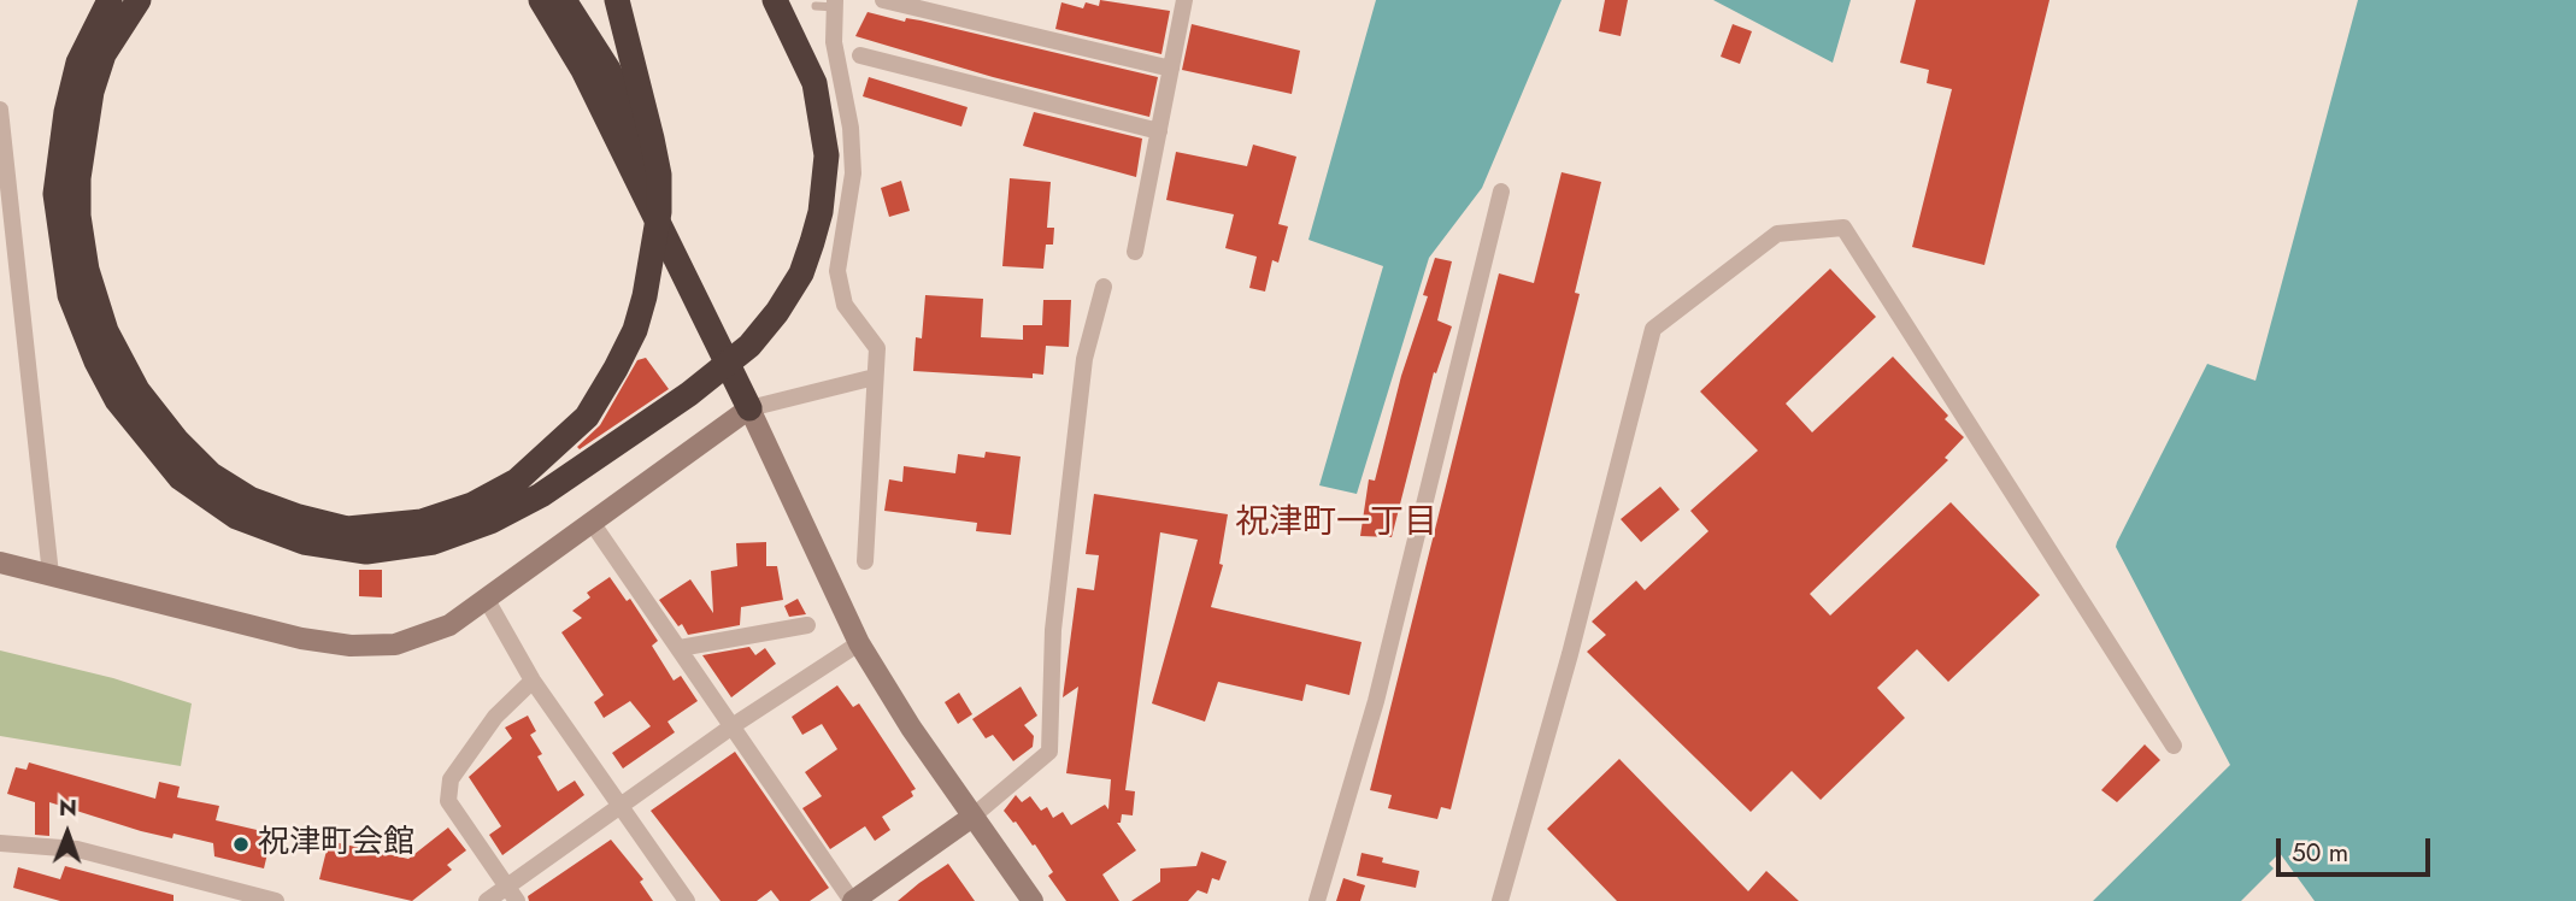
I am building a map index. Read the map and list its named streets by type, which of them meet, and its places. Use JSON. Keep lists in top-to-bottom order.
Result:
{
  "districts": ["祝津町一丁目"],
  "places": ["祝津町会館"],
  "scale_bar": "50 m",
  "north": "top"
}
